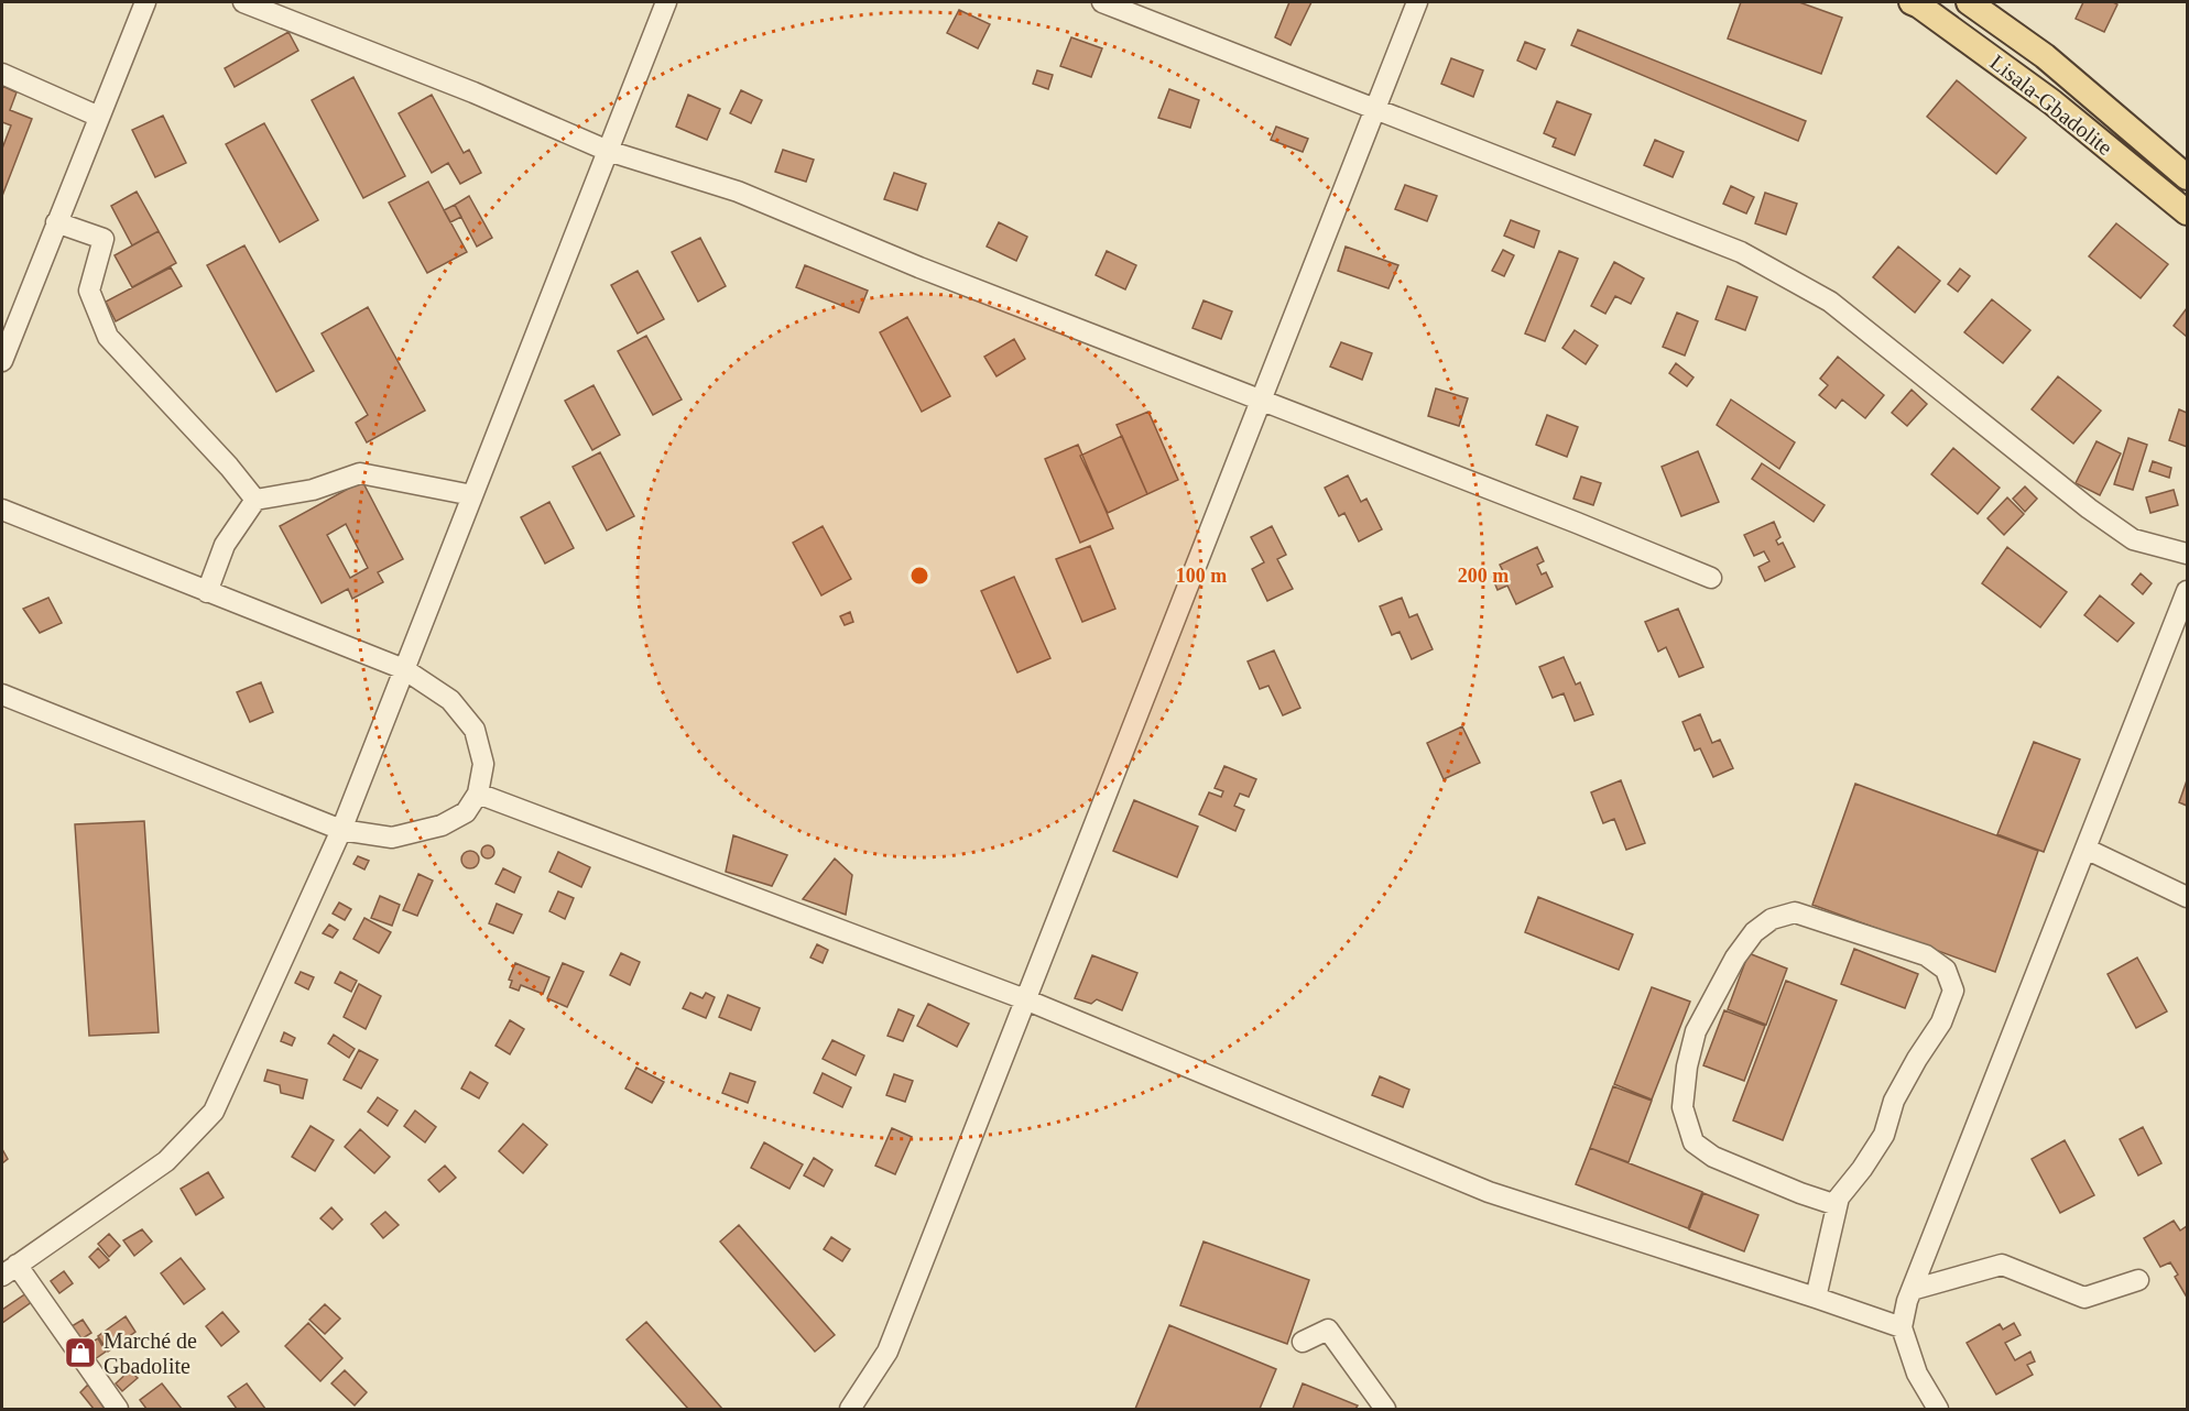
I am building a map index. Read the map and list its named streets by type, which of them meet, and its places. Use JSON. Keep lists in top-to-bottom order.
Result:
{
  "streets": {
    "main road": ["Lisala-Gbadolite"]
  },
  "places": {
    "shop": ["Marché de Gbadolite"]
  },
  "rings": ["100 m", "200 m"]
}
